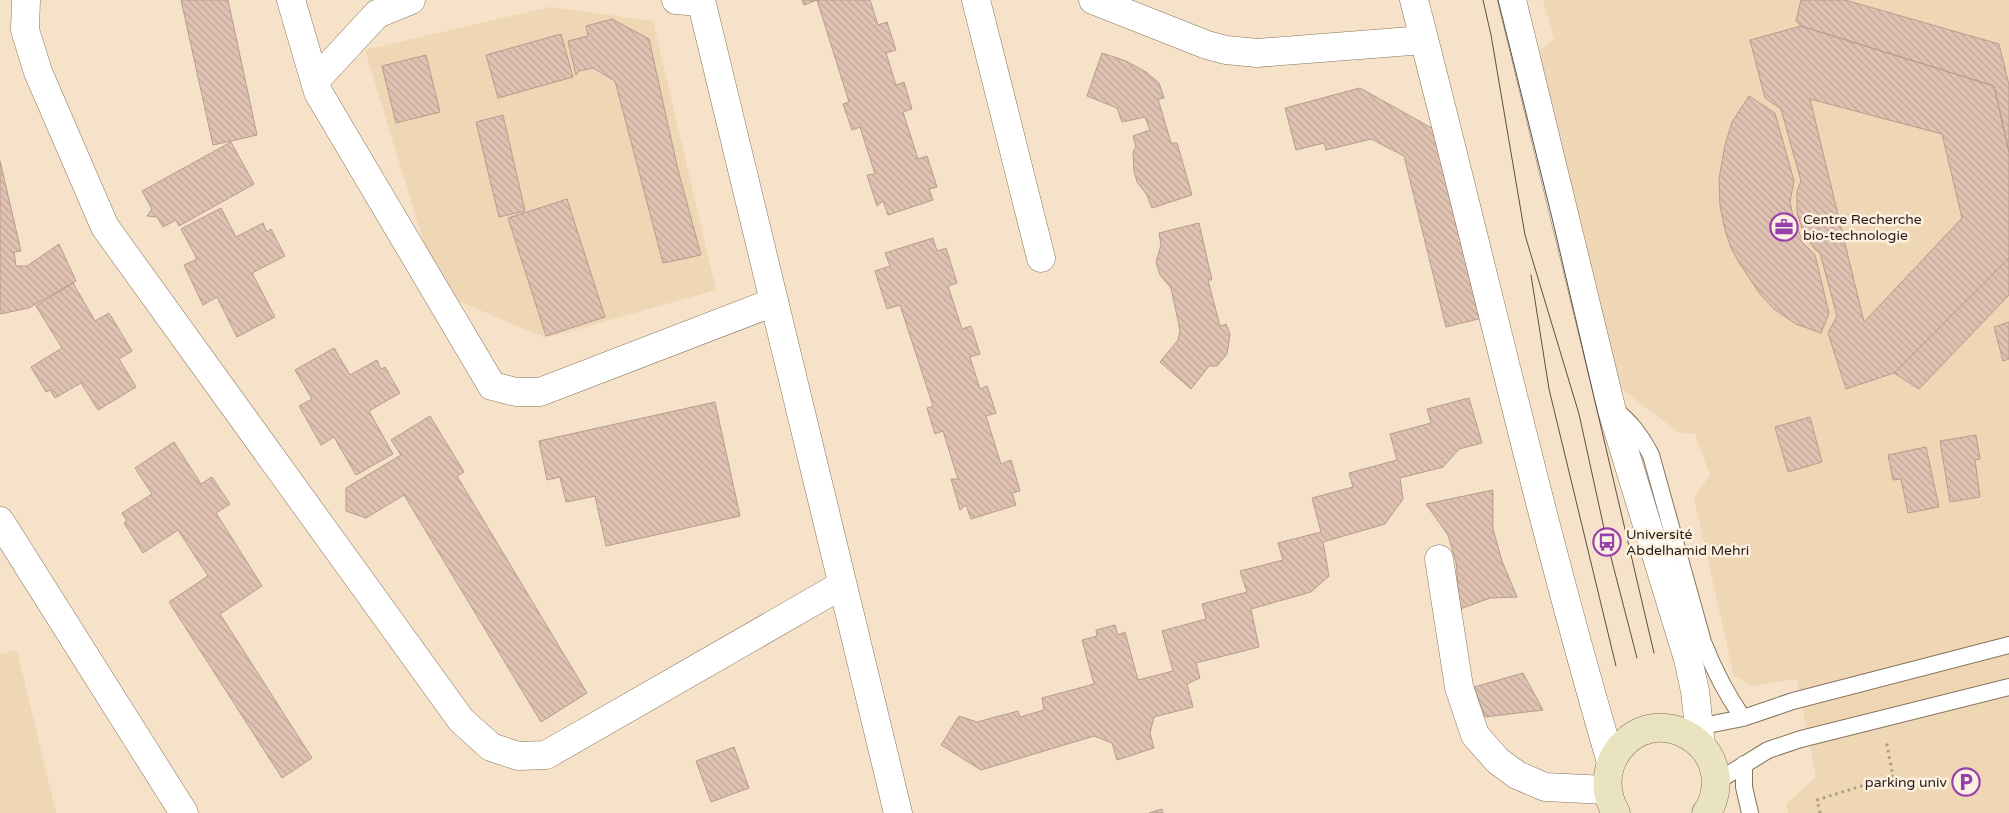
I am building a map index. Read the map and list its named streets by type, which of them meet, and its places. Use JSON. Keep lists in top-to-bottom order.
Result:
{
  "places": {
    "office": ["Centre Recherche bio-technologie"],
    "bus stop": ["Université Abdelhamid Mehri"],
    "parking": ["parking univ"]
  }
}
